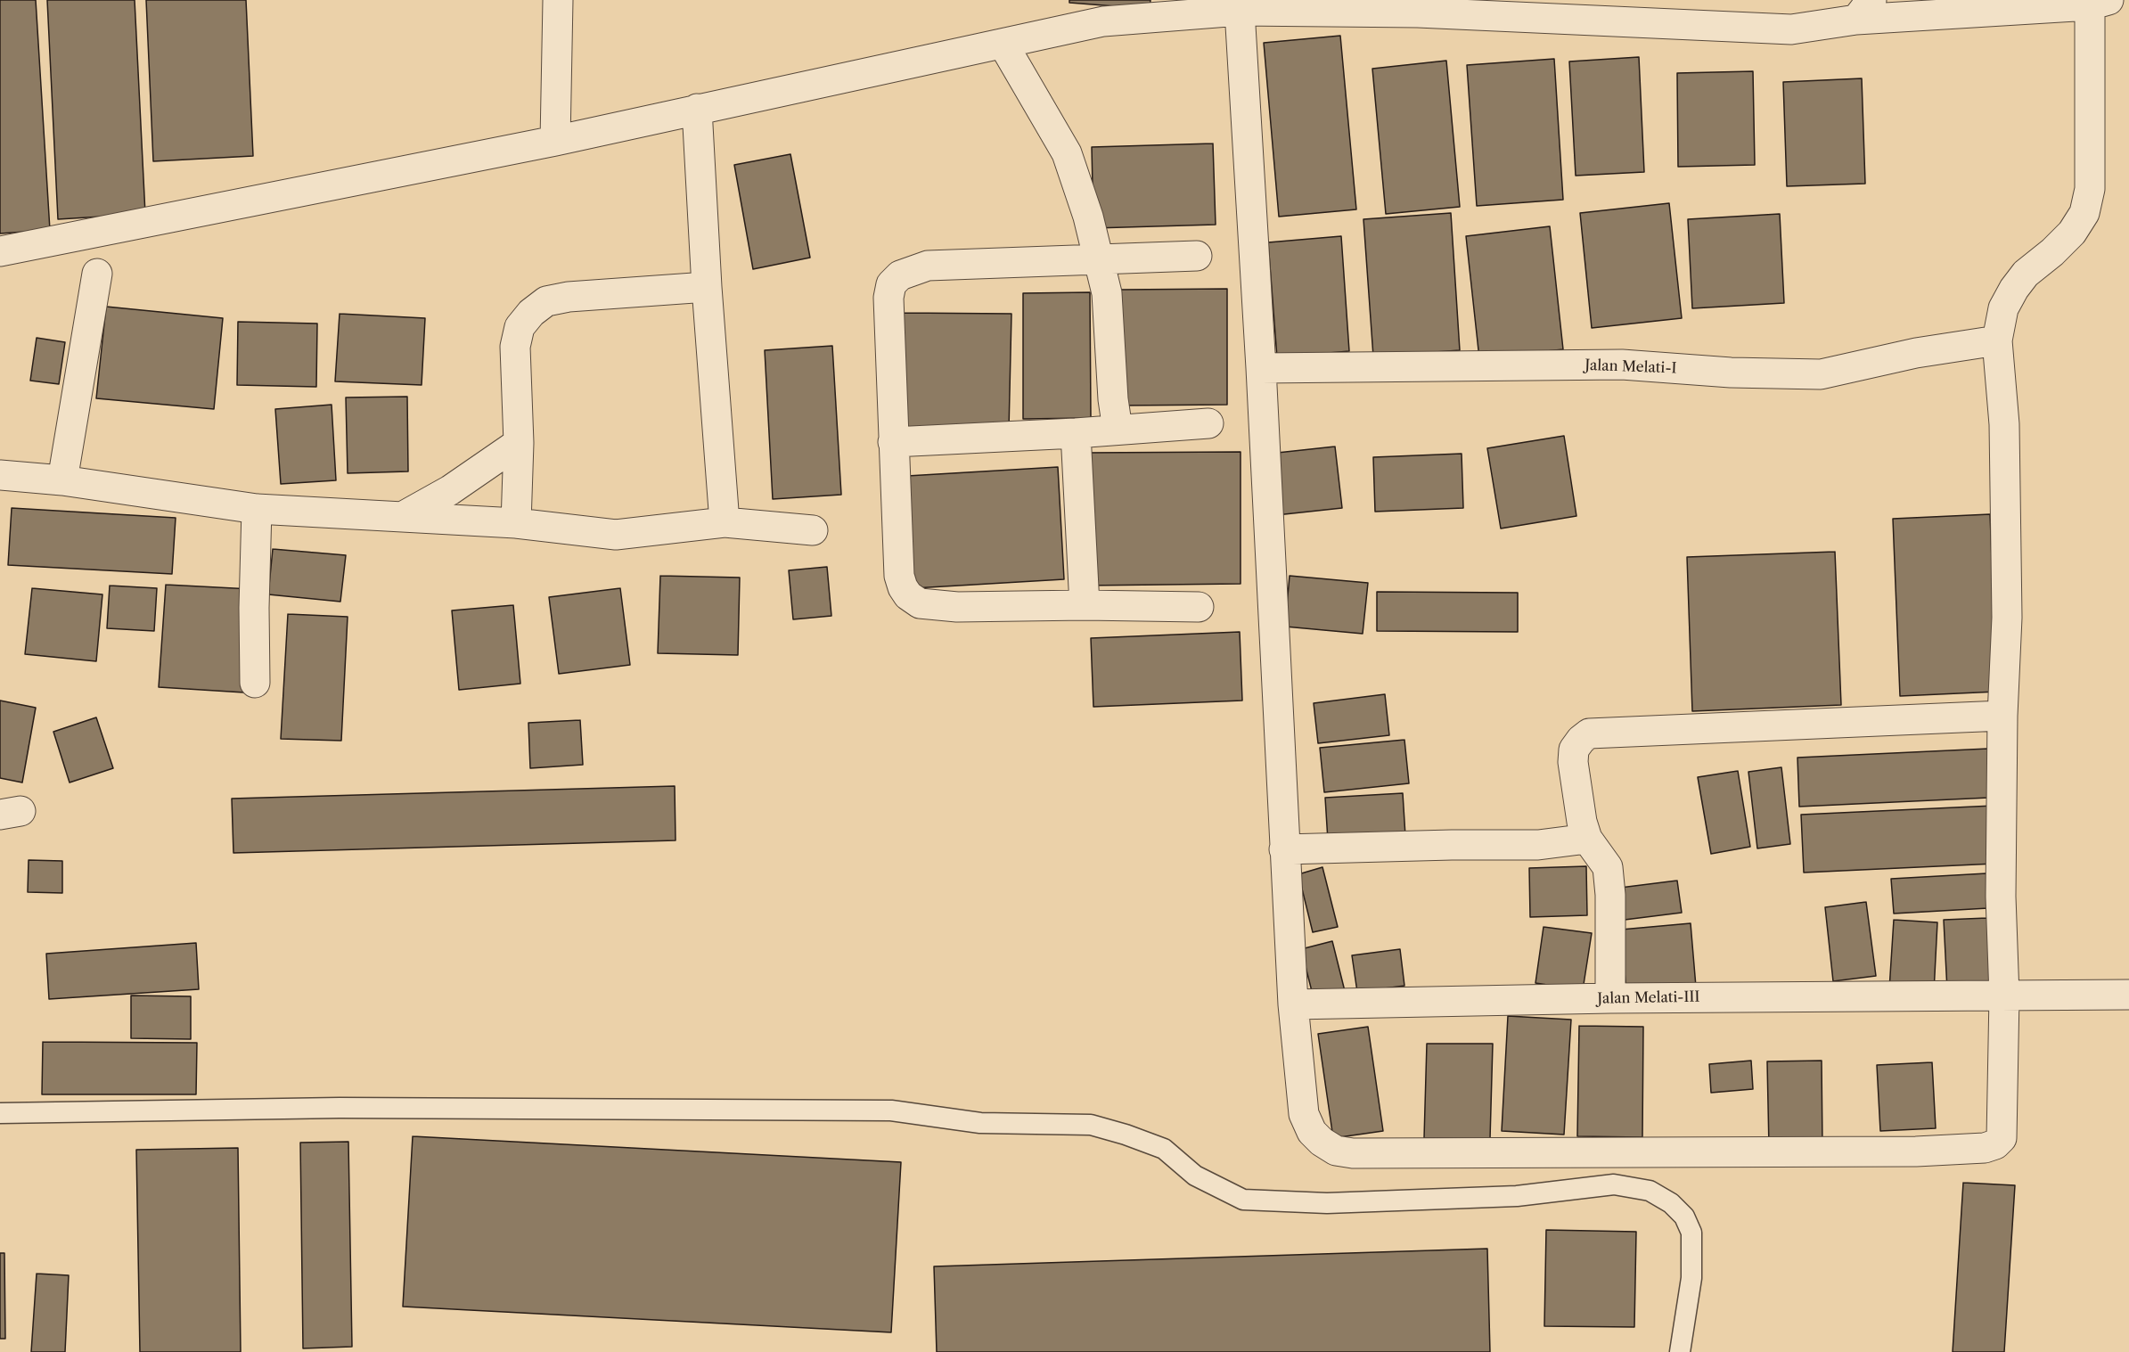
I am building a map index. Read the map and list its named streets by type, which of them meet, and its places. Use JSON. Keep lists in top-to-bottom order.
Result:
{
  "streets": {
    "street": ["Jalan Melati-I", "Jalan Melati-III"]
  }
}
